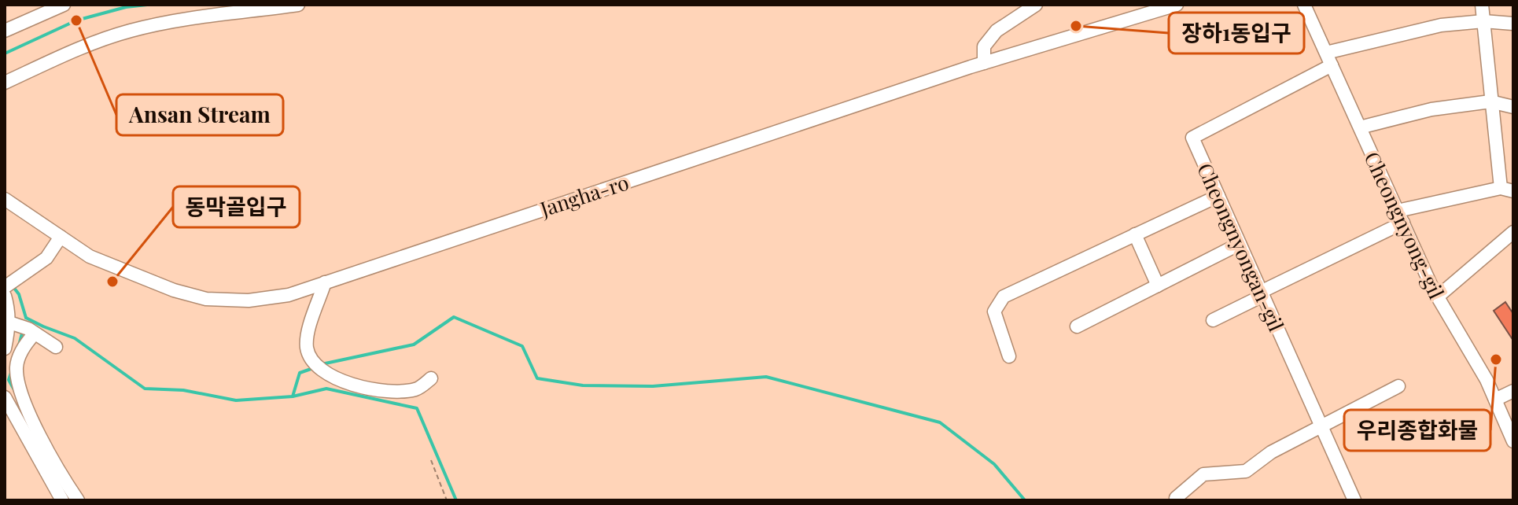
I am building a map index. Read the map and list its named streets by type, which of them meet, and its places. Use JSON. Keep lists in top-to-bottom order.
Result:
{
  "streets": {
    "street": ["Jangha-ro", "Cheongnyong-gil", "Cheongnyongan-gil"]
  },
  "crossings": [
    ["Cheongnyong-gil", "Cheongnyongan-gil"]
  ],
  "places": [
    "Ansan Stream",
    "장하1동입구",
    "동막골입구",
    "우리종합화물"
  ]
}
